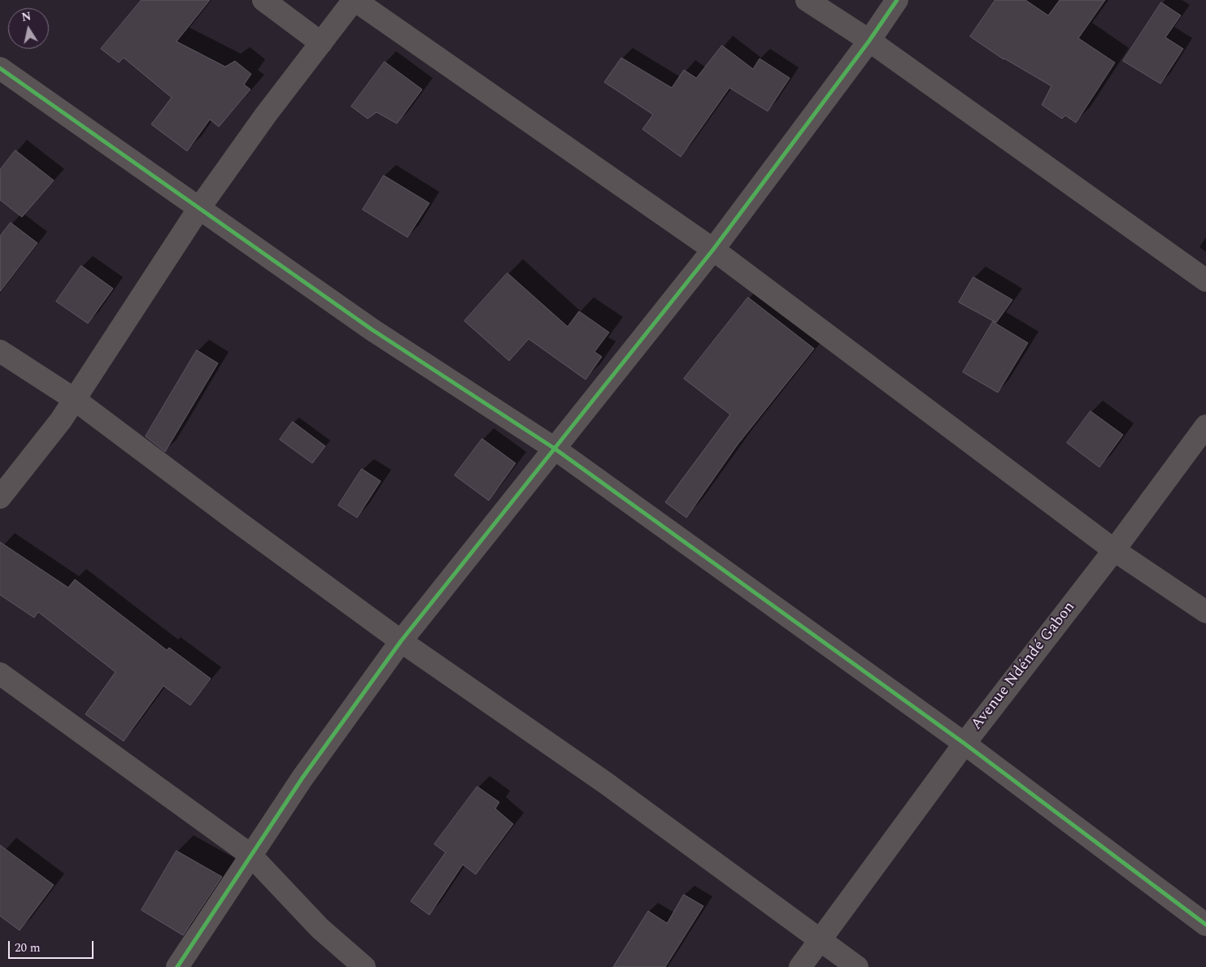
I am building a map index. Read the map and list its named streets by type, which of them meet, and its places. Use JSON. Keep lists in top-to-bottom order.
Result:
{
  "streets": {
    "street": ["Avenue Ndéndé Gabon"]
  },
  "scale_bar": "20 m",
  "north": "top"
}
